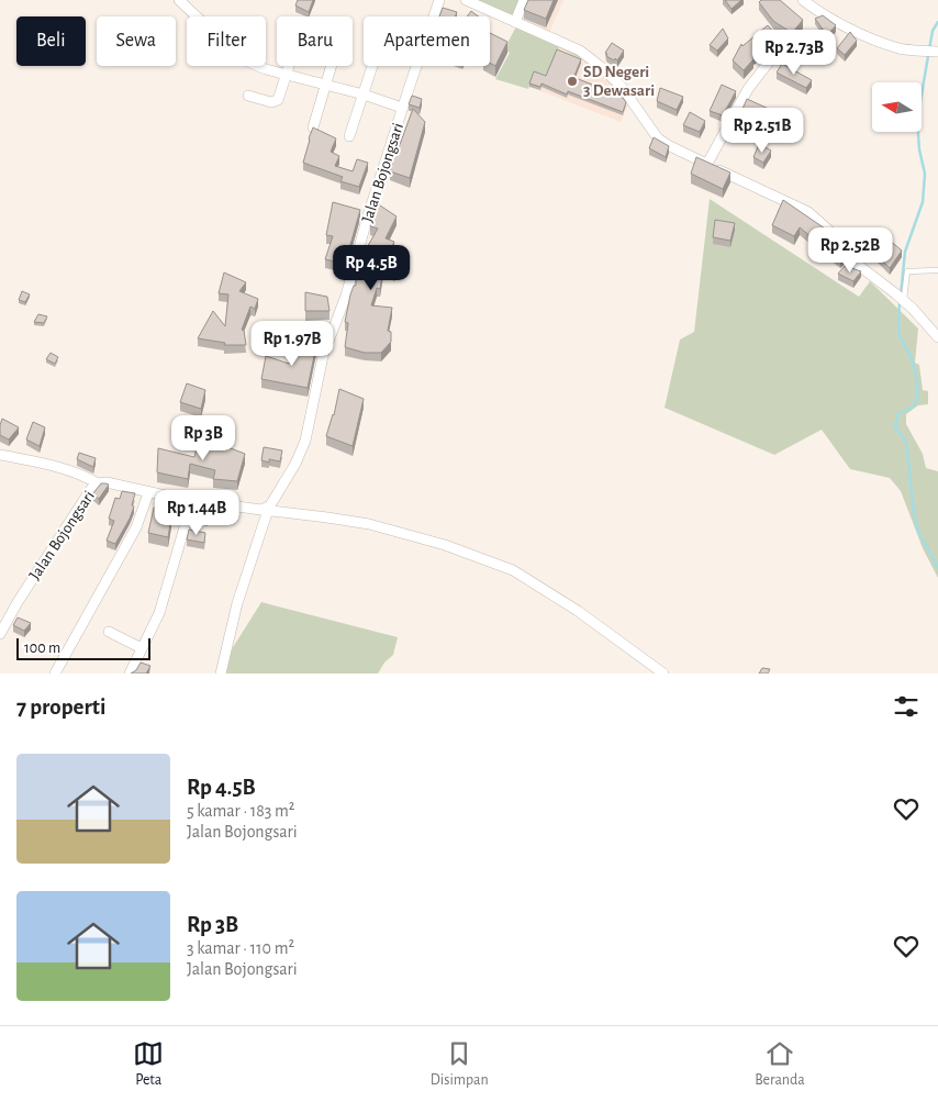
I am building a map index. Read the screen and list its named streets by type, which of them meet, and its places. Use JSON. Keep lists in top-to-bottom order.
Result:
{
  "streets": {
    "street": ["Jalan Bojongsari"]
  },
  "places": ["SD Negeri 3 Dewasari"],
  "scale_bar": "100 m",
  "north": "left",
  "page": {
    "chip": [
      "Beli",
      "Sewa",
      "Filter",
      "Baru",
      "Apartemen"
    ],
    "price": [
      "Rp 2.73B",
      "Rp 2.51B",
      "Rp 2.52B",
      "Rp 4.5B",
      "Rp 1.97B",
      "Rp 3B",
      "Rp 1.44B"
    ],
    "scale": "100 m",
    "heading": "7 properti",
    "list": [
      {
        "name": "Rp 4.5B",
        "note": "5 kamar · 183 m² · Jalan Bojongsari"
      },
      {
        "name": "Rp 3B",
        "note": "3 kamar · 110 m² · Jalan Bojongsari"
      }
    ],
    "tabs": ["Peta", "Disimpan", "Beranda"]
  }
}
